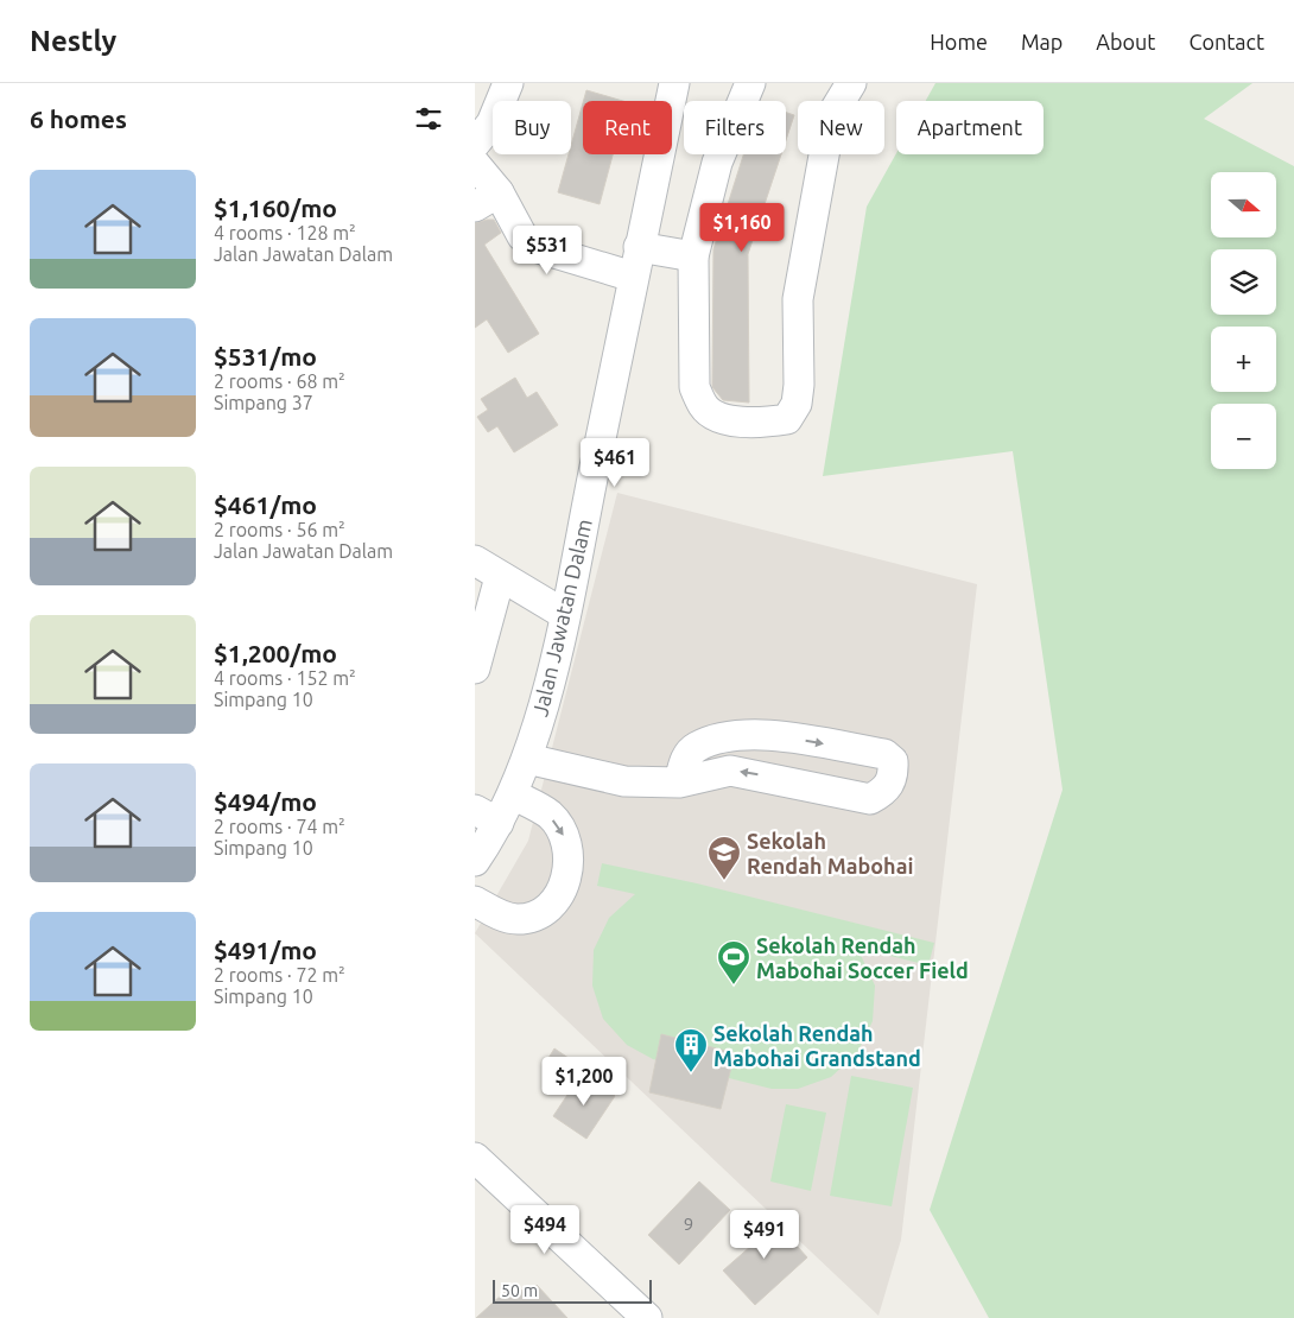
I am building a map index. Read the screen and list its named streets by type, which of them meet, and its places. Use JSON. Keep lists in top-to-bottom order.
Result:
{
  "streets": {
    "street": ["Jalan Jawatan Dalam"]
  },
  "places": {
    "school or university": ["Sekolah Rendah Mabohai"],
    "sports": ["Sekolah Rendah Mabohai Soccer Field"],
    "building": ["Sekolah Rendah Mabohai Grandstand"]
  },
  "house_numbers": ["9"],
  "scale_bar": "50 m",
  "north": "right",
  "page": {
    "header": "Nestly",
    "nav": [
      "Home",
      "Map",
      "About",
      "Contact"
    ],
    "heading": "6 homes",
    "chip": [
      "Buy",
      "Rent",
      "Filters",
      "New",
      "Apartment"
    ],
    "list": [
      {
        "name": "$1,160/mo",
        "note": "4 rooms · 128 m² · Jalan Jawatan Dalam"
      },
      {
        "name": "$531/mo",
        "note": "2 rooms · 68 m² · Simpang 37"
      },
      {
        "name": "$461/mo",
        "note": "2 rooms · 56 m² · Jalan Jawatan Dalam"
      },
      {
        "name": "$1,200/mo",
        "note": "4 rooms · 152 m² · Simpang 10"
      },
      {
        "name": "$494/mo",
        "note": "2 rooms · 74 m² · Simpang 10"
      },
      {
        "name": "$491/mo",
        "note": "2 rooms · 72 m² · Simpang 10"
      }
    ],
    "map_buttons": ["+", "−"],
    "price": [
      "$1,160",
      "$531",
      "$461",
      "$1,200",
      "$494",
      "$491"
    ],
    "scale": "50 m"
  }
}
